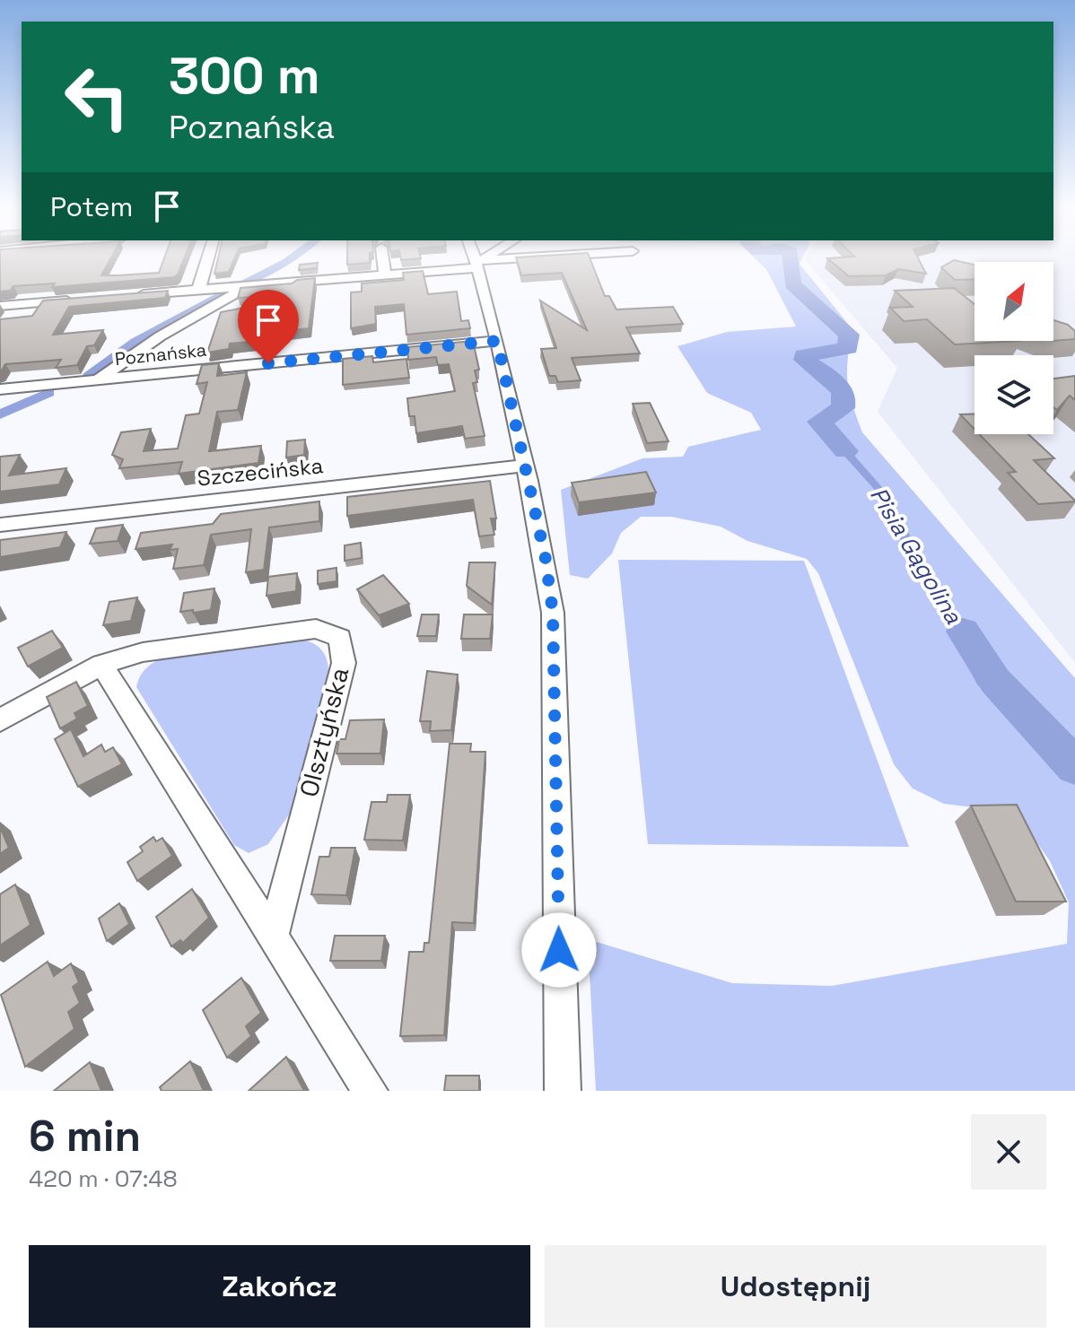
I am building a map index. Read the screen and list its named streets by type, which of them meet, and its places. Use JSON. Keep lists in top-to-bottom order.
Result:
{
  "streets": {
    "street": ["Poznańska", "Szczecińska", "Olsztyńska"]
  },
  "water": ["Pisia Gągolina"],
  "north": "top right",
  "page": {
    "turn": ["300 m", "Poznańska"],
    "then": "Potem",
    "heading": ["6 min", "420 m · 07:48"],
    "buttons": ["Zakończ", "Udostępnij"]
  }
}
